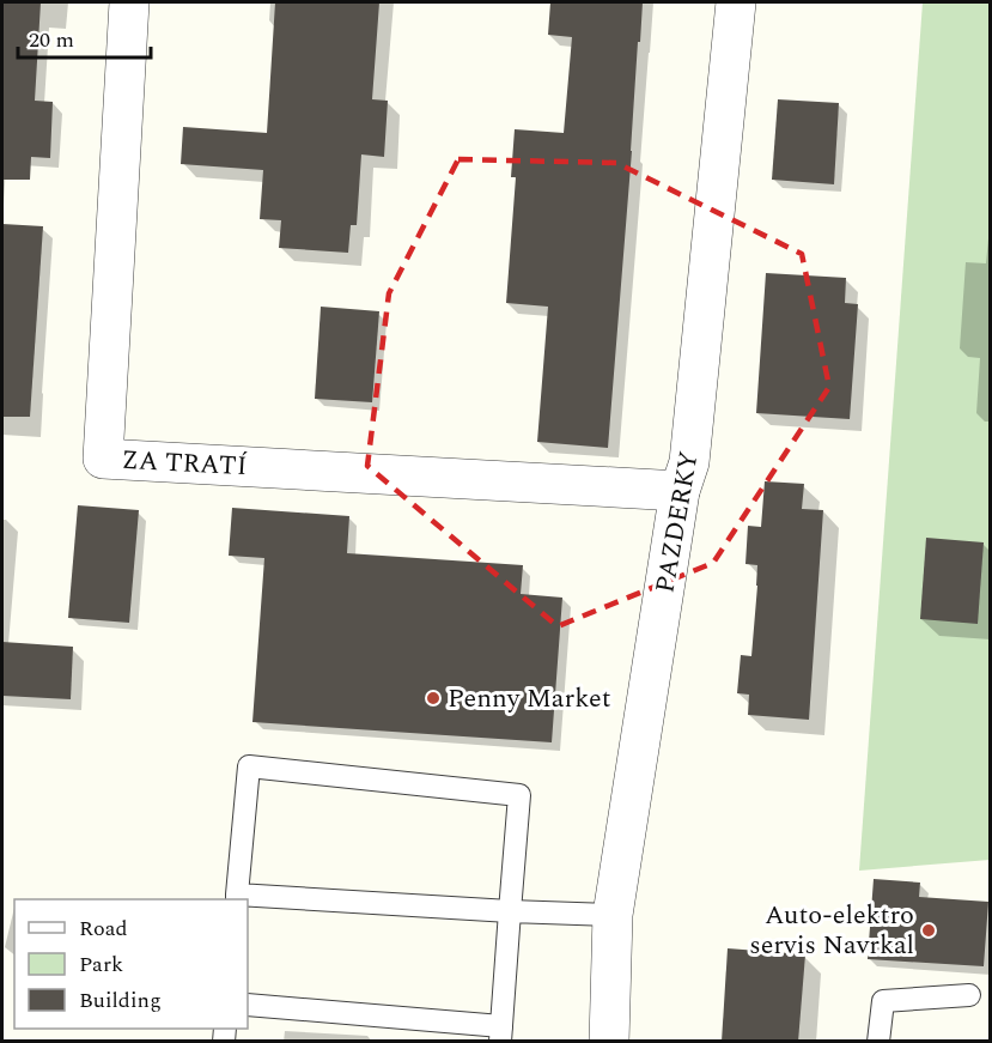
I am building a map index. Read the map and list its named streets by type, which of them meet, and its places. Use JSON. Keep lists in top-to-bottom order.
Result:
{
  "streets": {
    "street": ["ZA TRATÍ", "PAZDERKY"]
  },
  "crossings": [
    ["ZA TRATÍ", "PAZDERKY"]
  ],
  "places": ["Penny Market", "Auto-elektro servis Navrkal"],
  "legend": ["Road", "Park", "Building"],
  "scale_bar": "20 m"
}
